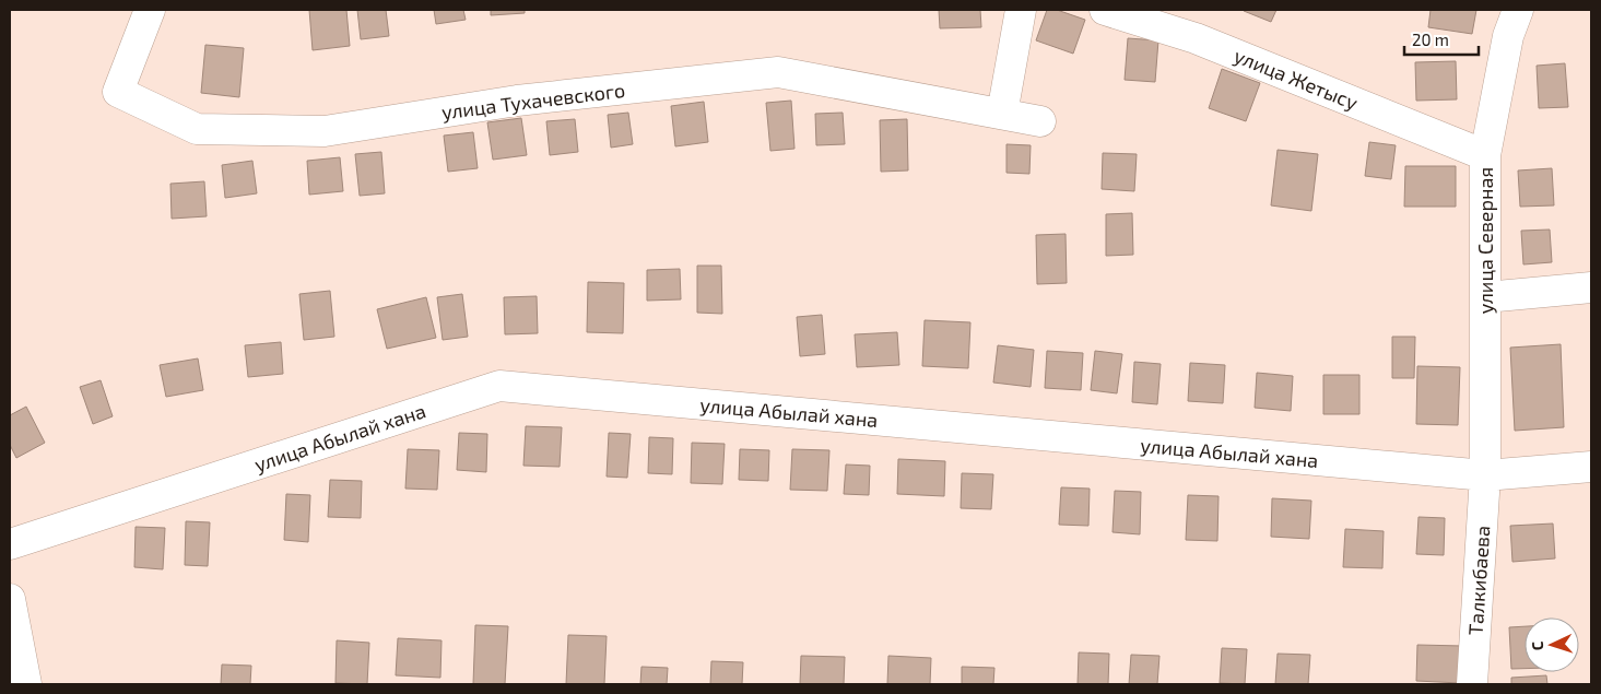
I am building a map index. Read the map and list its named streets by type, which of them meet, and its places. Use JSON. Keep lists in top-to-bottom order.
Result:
{
  "streets": {
    "street": [
      "улица Жетысу",
      "улица Тухачевского",
      "улица Северная",
      "улица Абылай хана",
      "Талкибаева"
    ]
  },
  "crossings": [
    ["улица Жетысу", "улица Северная"],
    ["улица Северная", "улица Абылай хана"],
    ["улица Северная", "Талкибаева"],
    ["улица Абылай хана", "Талкибаева"]
  ],
  "scale_bar": "20 m",
  "north": "left"
}
